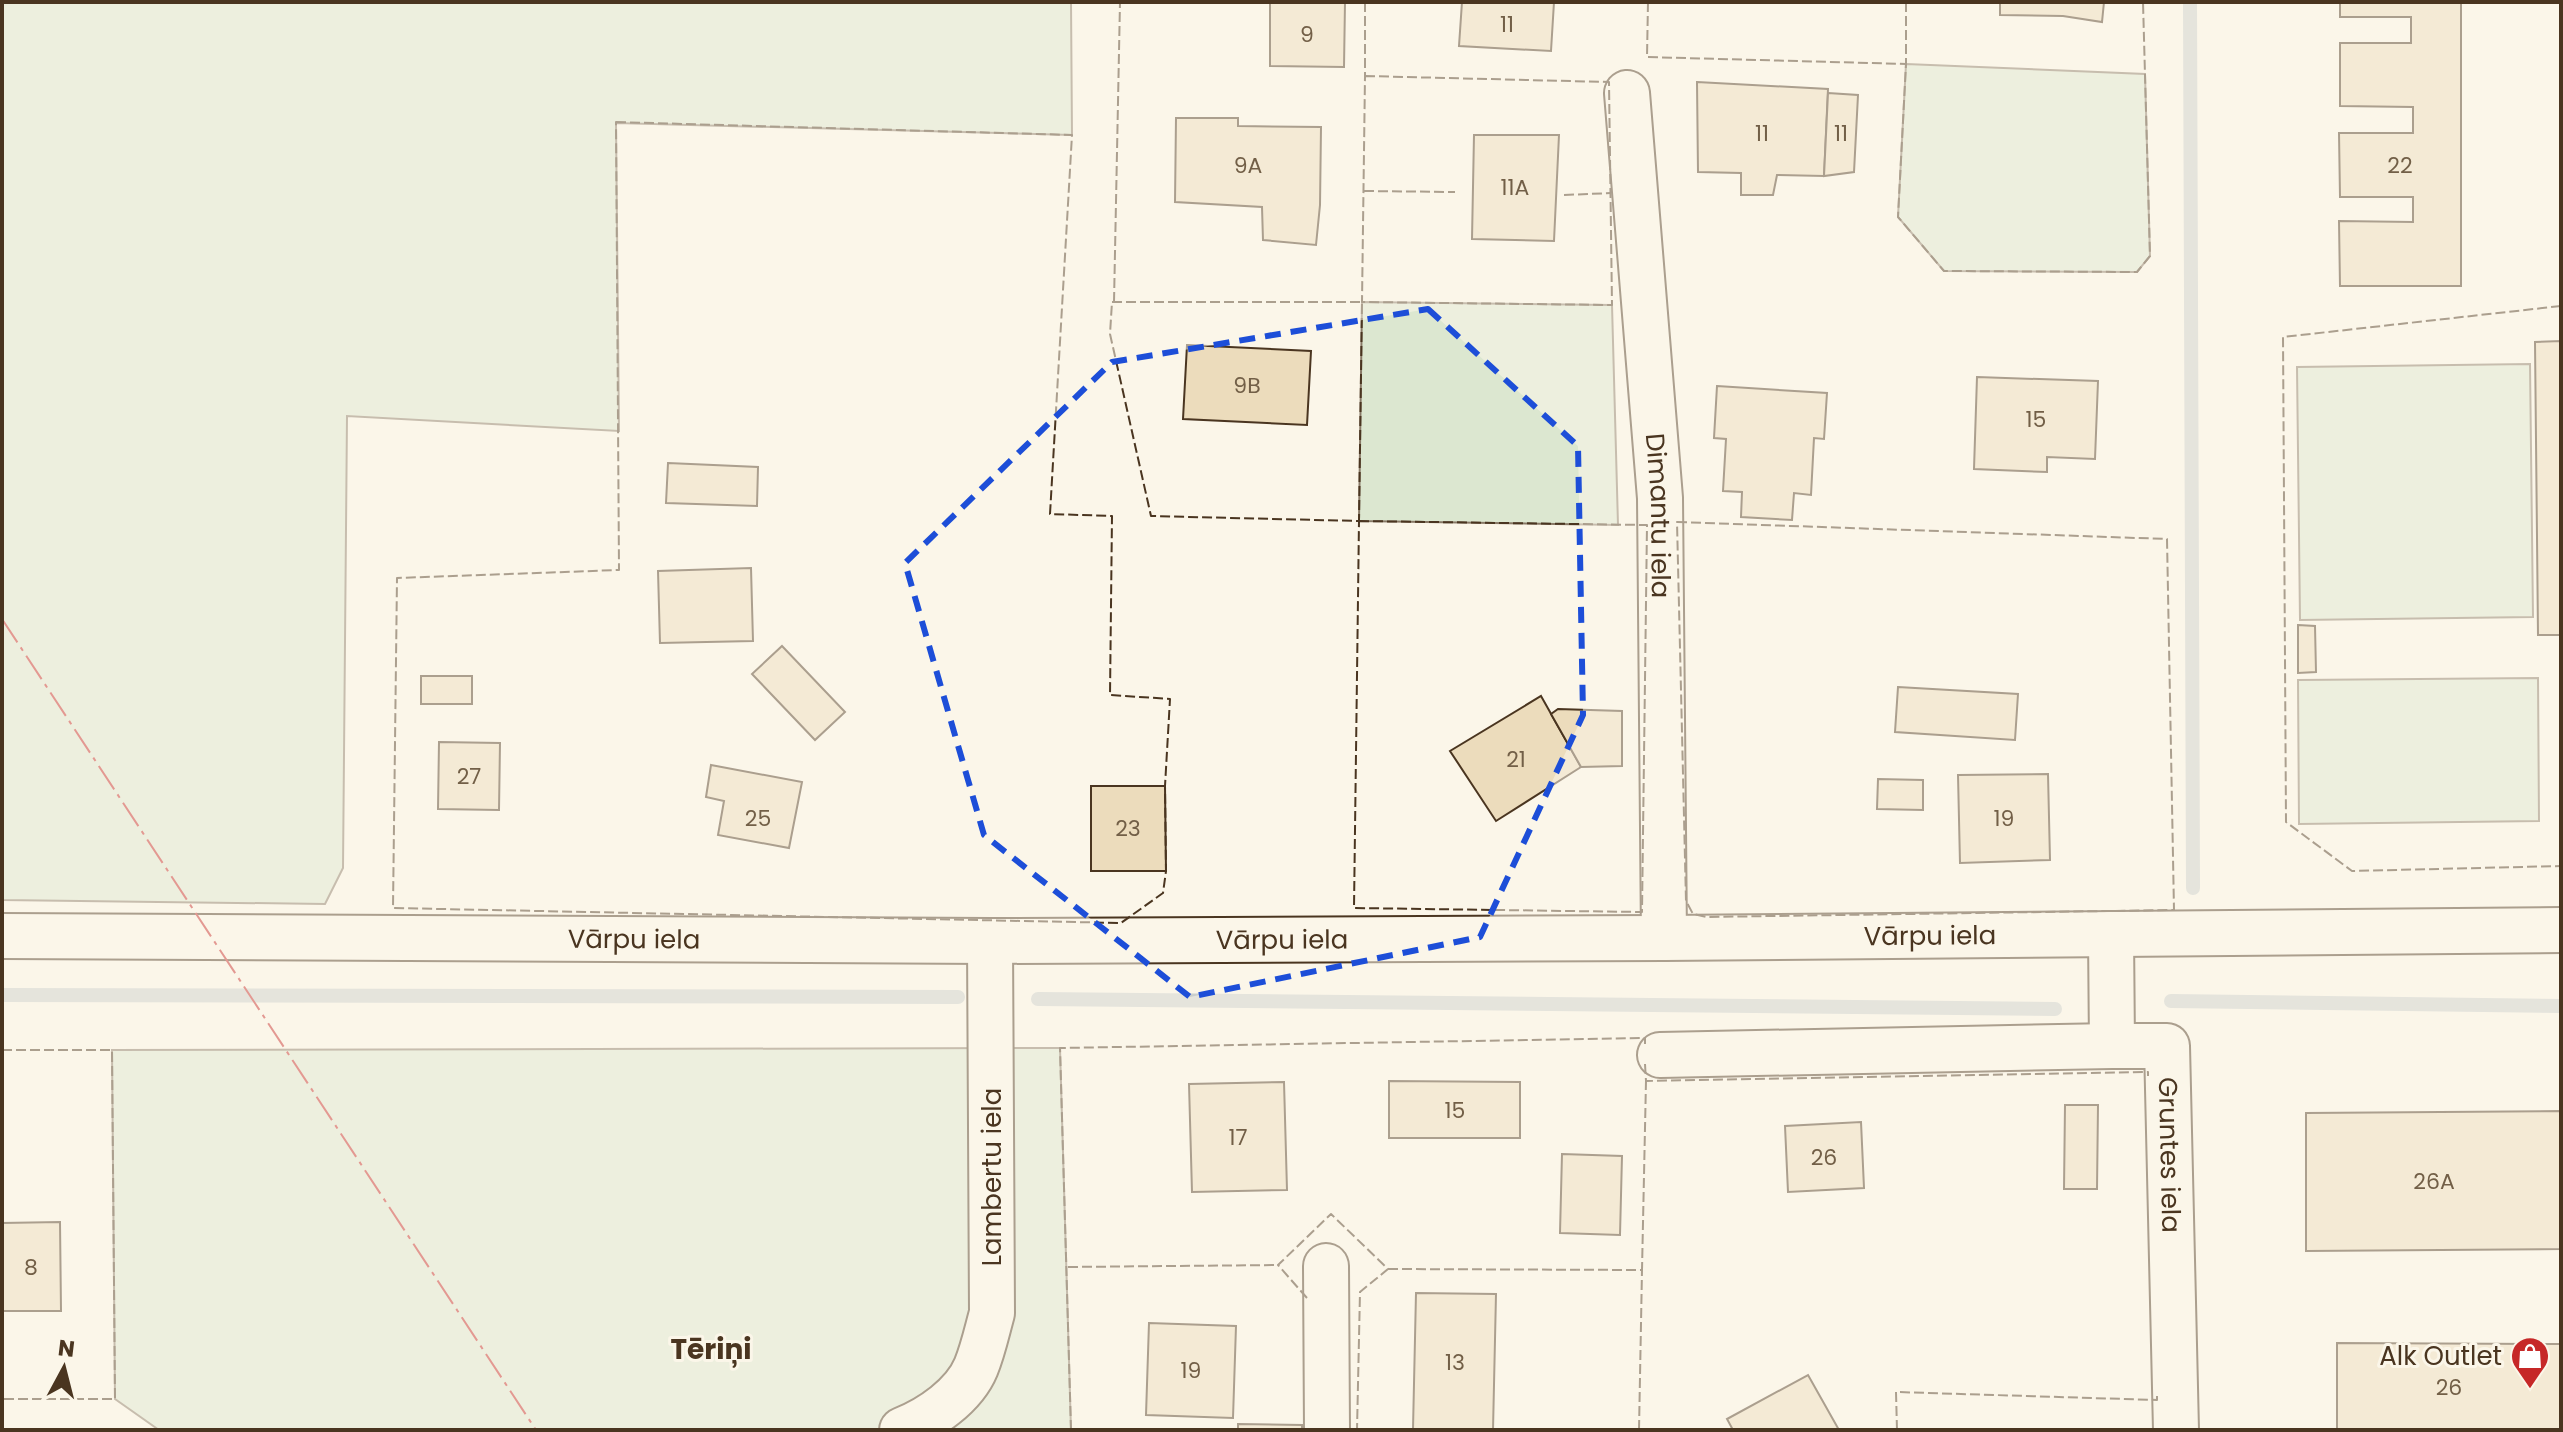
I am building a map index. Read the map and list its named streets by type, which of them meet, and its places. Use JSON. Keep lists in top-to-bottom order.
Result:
{
  "streets": {
    "street": [
      "Dimantu iela",
      "Vārpu iela",
      "Gruntes iela",
      "Lambertu iela"
    ]
  },
  "crossings": [
    ["Dimantu iela", "Vārpu iela"],
    ["Vārpu iela", "Lambertu iela"]
  ],
  "districts": ["Tēriņi"],
  "places": {
    "shop": ["Alk Outlet"]
  },
  "house_numbers": [
    "11",
    "9",
    "11",
    "11",
    "9A",
    "22",
    "11A",
    "9B",
    "15",
    "21",
    "27",
    "25",
    "19",
    "23",
    "15",
    "17",
    "26",
    "26A",
    "8",
    "13",
    "19",
    "26"
  ],
  "north": "top"
}
